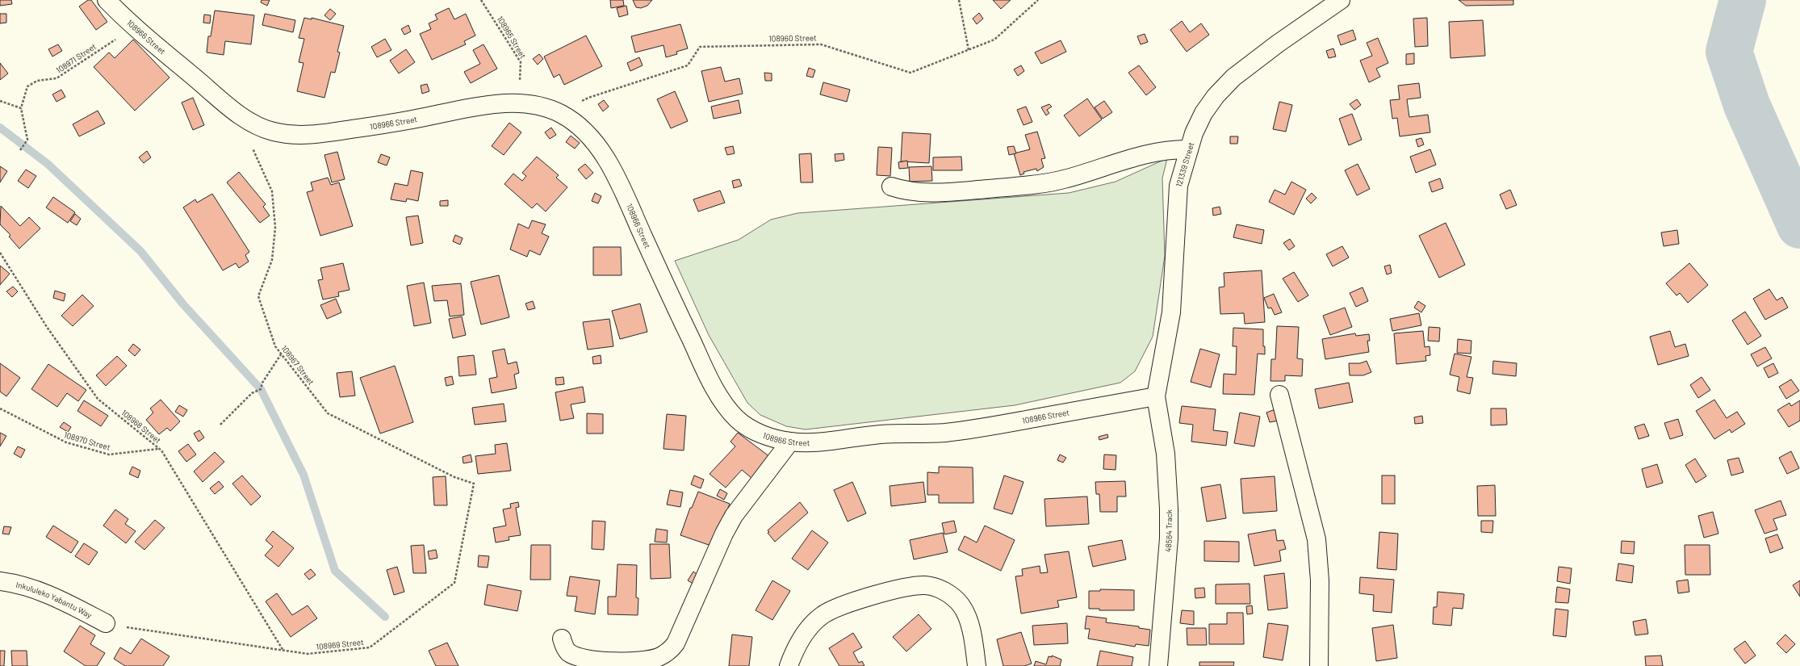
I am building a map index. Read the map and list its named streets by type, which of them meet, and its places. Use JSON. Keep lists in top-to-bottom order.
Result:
{
  "streets": {
    "street": [
      "108966 Street",
      "121339 Street",
      "48564 Track",
      "Inkululeko Yabantu Way"
    ],
    "path": [
      "108965 Street",
      "108960 Street",
      "108971 Street",
      "108967 Street",
      "108968 Street",
      "108970 Street",
      "108969 Street"
    ]
  },
  "crossings": [
    ["108966 Street", "108965 Street"],
    ["108966 Street", "108960 Street"],
    ["108966 Street", "108971 Street"],
    ["108966 Street", "121339 Street"],
    ["108966 Street", "48564 Track"],
    ["121339 Street", "48564 Track"],
    ["108967 Street", "108969 Street"],
    ["108968 Street", "108970 Street"],
    ["108968 Street", "108969 Street"],
    ["Inkululeko Yabantu Way", "108969 Street"]
  ]
}
